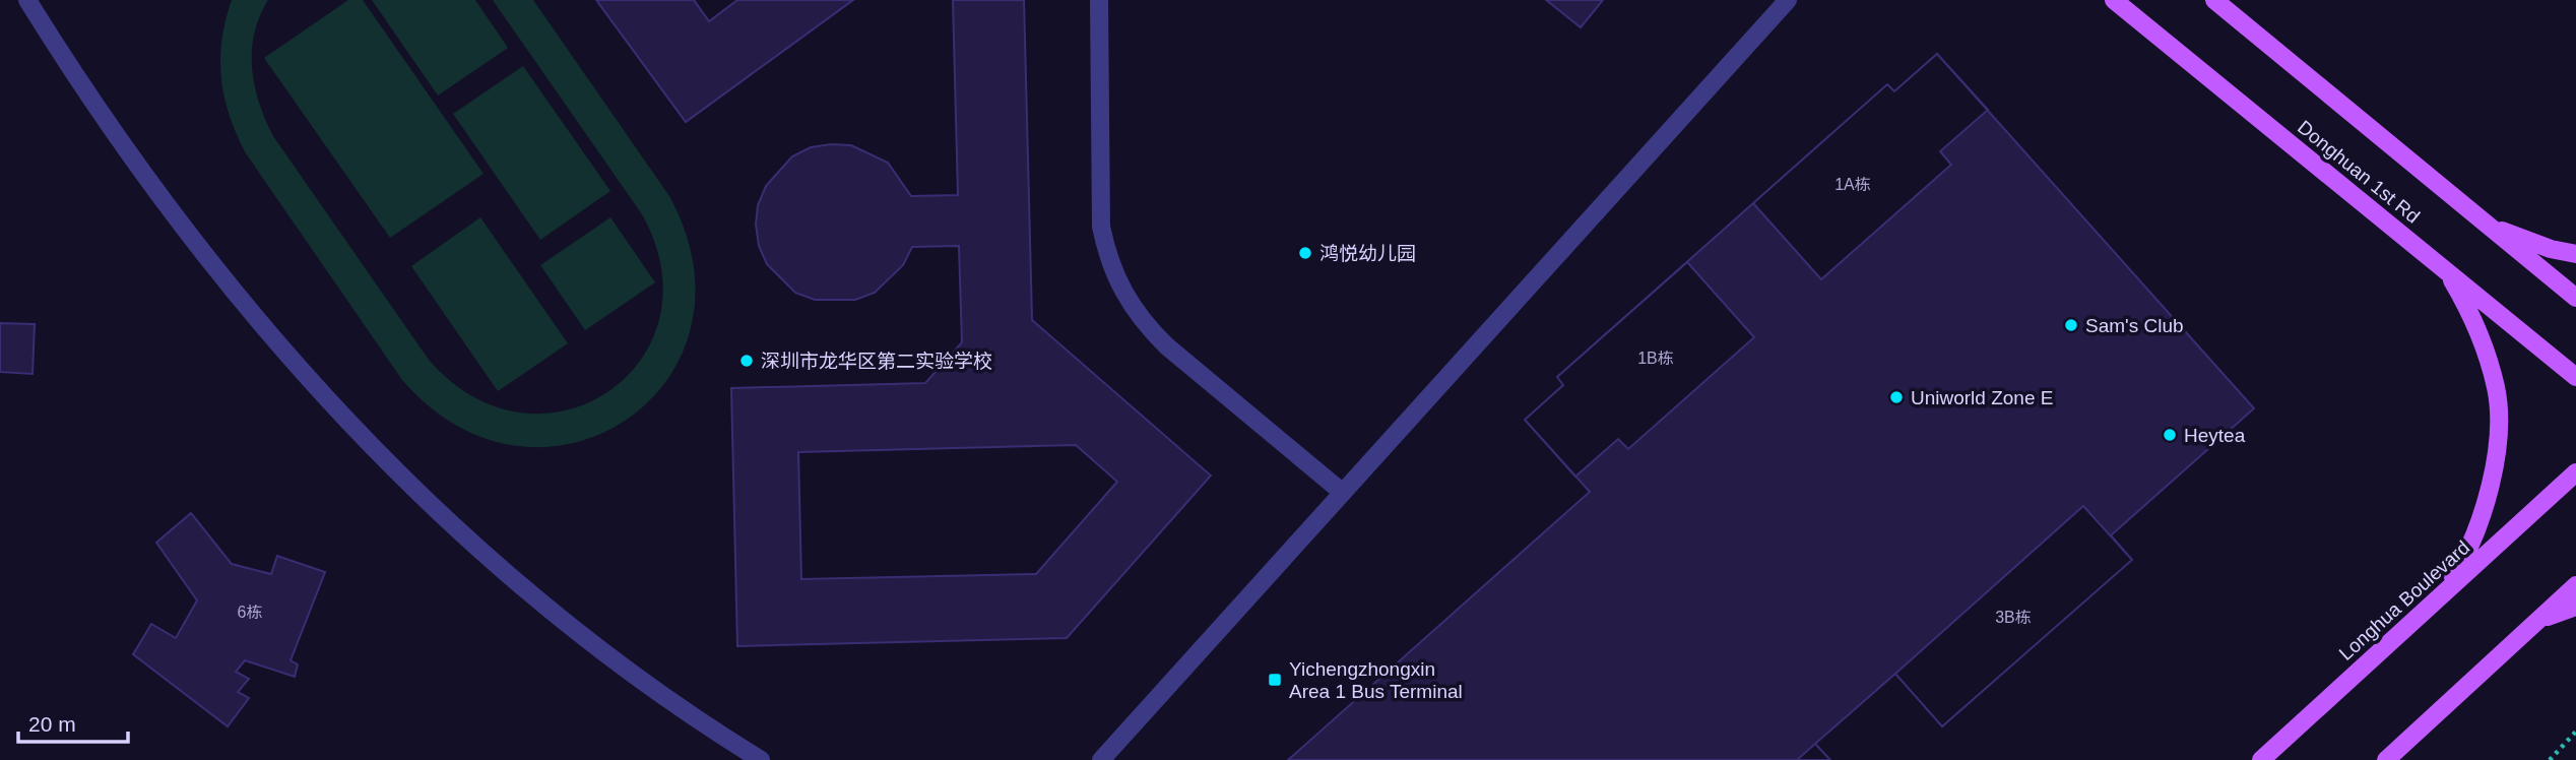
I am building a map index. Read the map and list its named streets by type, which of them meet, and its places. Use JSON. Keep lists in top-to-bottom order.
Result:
{
  "streets": {
    "main road": ["Donghuan 1st Rd", "Longhua Boulevard"]
  },
  "places": {
    "other": [
      "鸿悦幼儿园",
      "Sam's Club",
      "深圳市龙华区第二实验学校",
      "Uniworld Zone E",
      "Heytea"
    ],
    "transit": ["Yichengzhongxin Area 1 Bus Terminal"]
  },
  "house_numbers": [
    "1A栋",
    "1B栋",
    "6栋",
    "3B栋"
  ],
  "scale_bar": "20 m"
}
